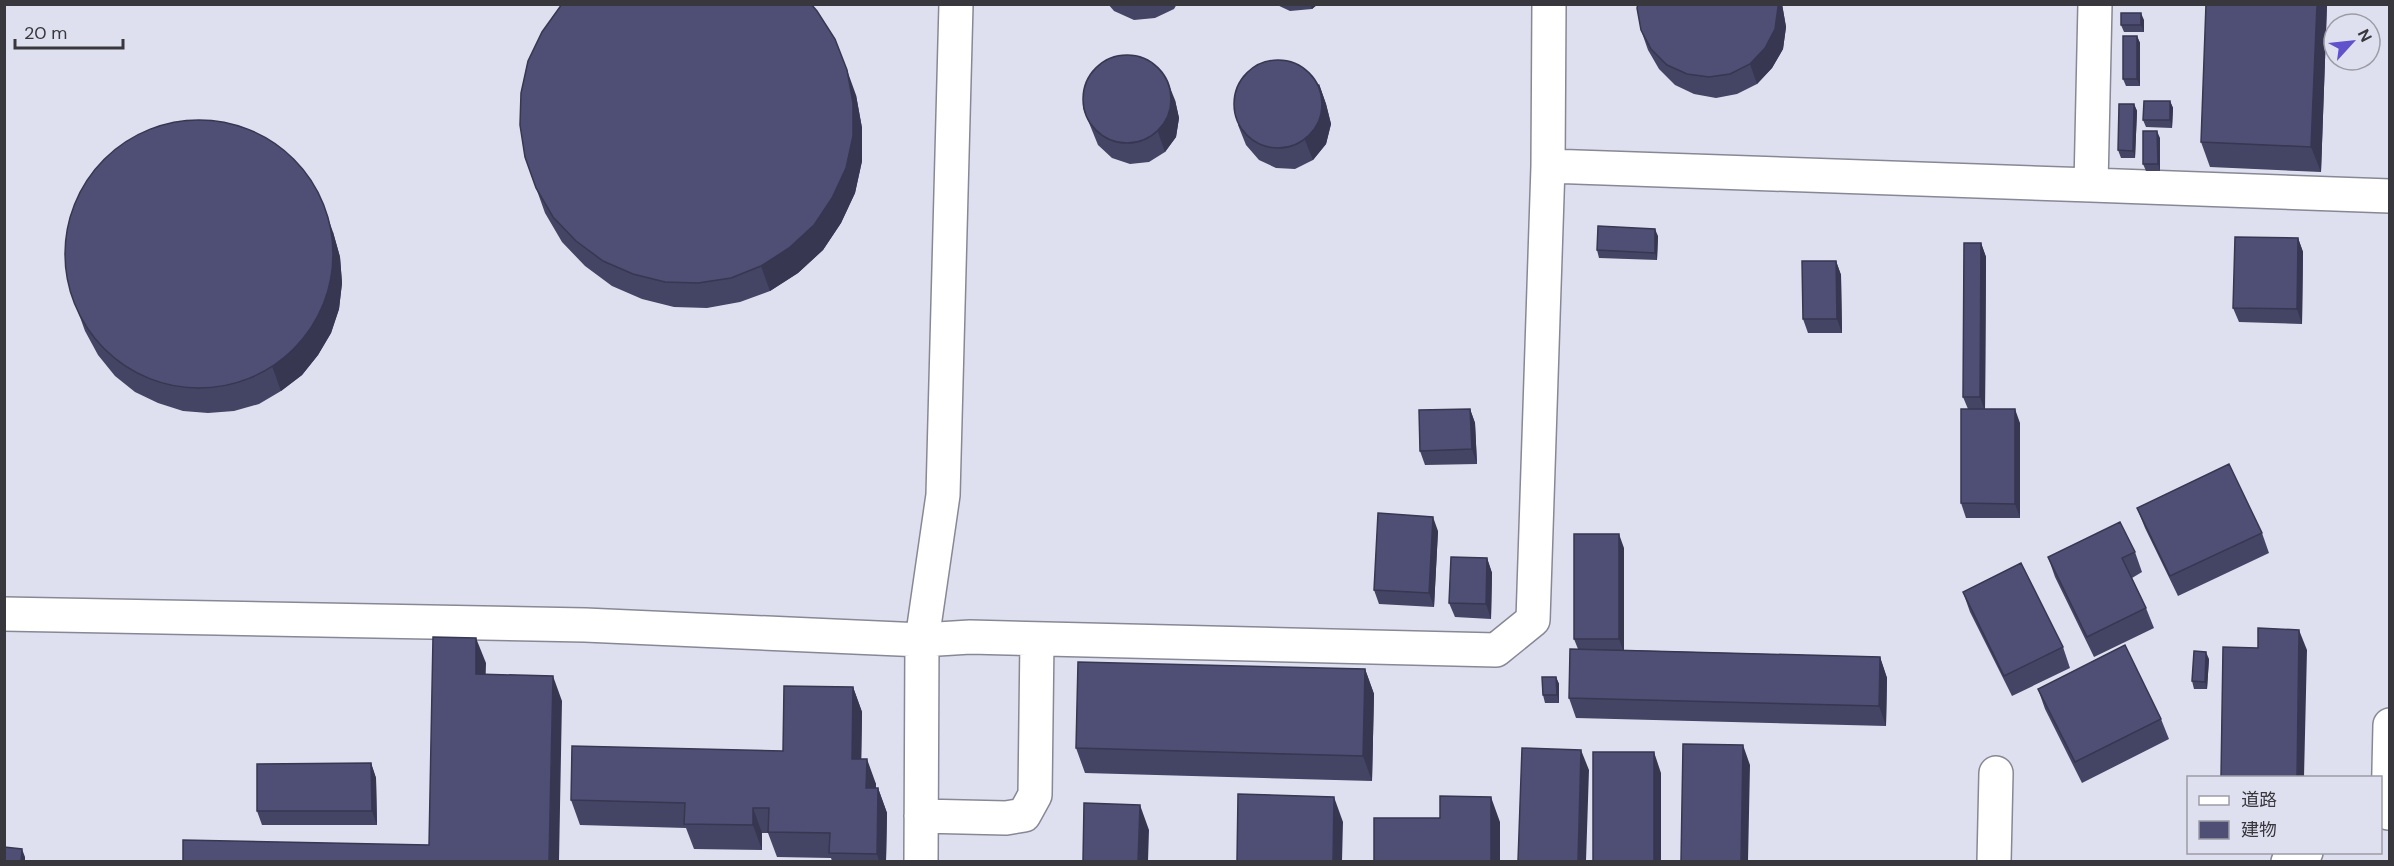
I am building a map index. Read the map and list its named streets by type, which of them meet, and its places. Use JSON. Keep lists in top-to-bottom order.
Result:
{
  "legend": ["道路", "建物"],
  "scale_bar": "20 m",
  "north": "top right"
}
